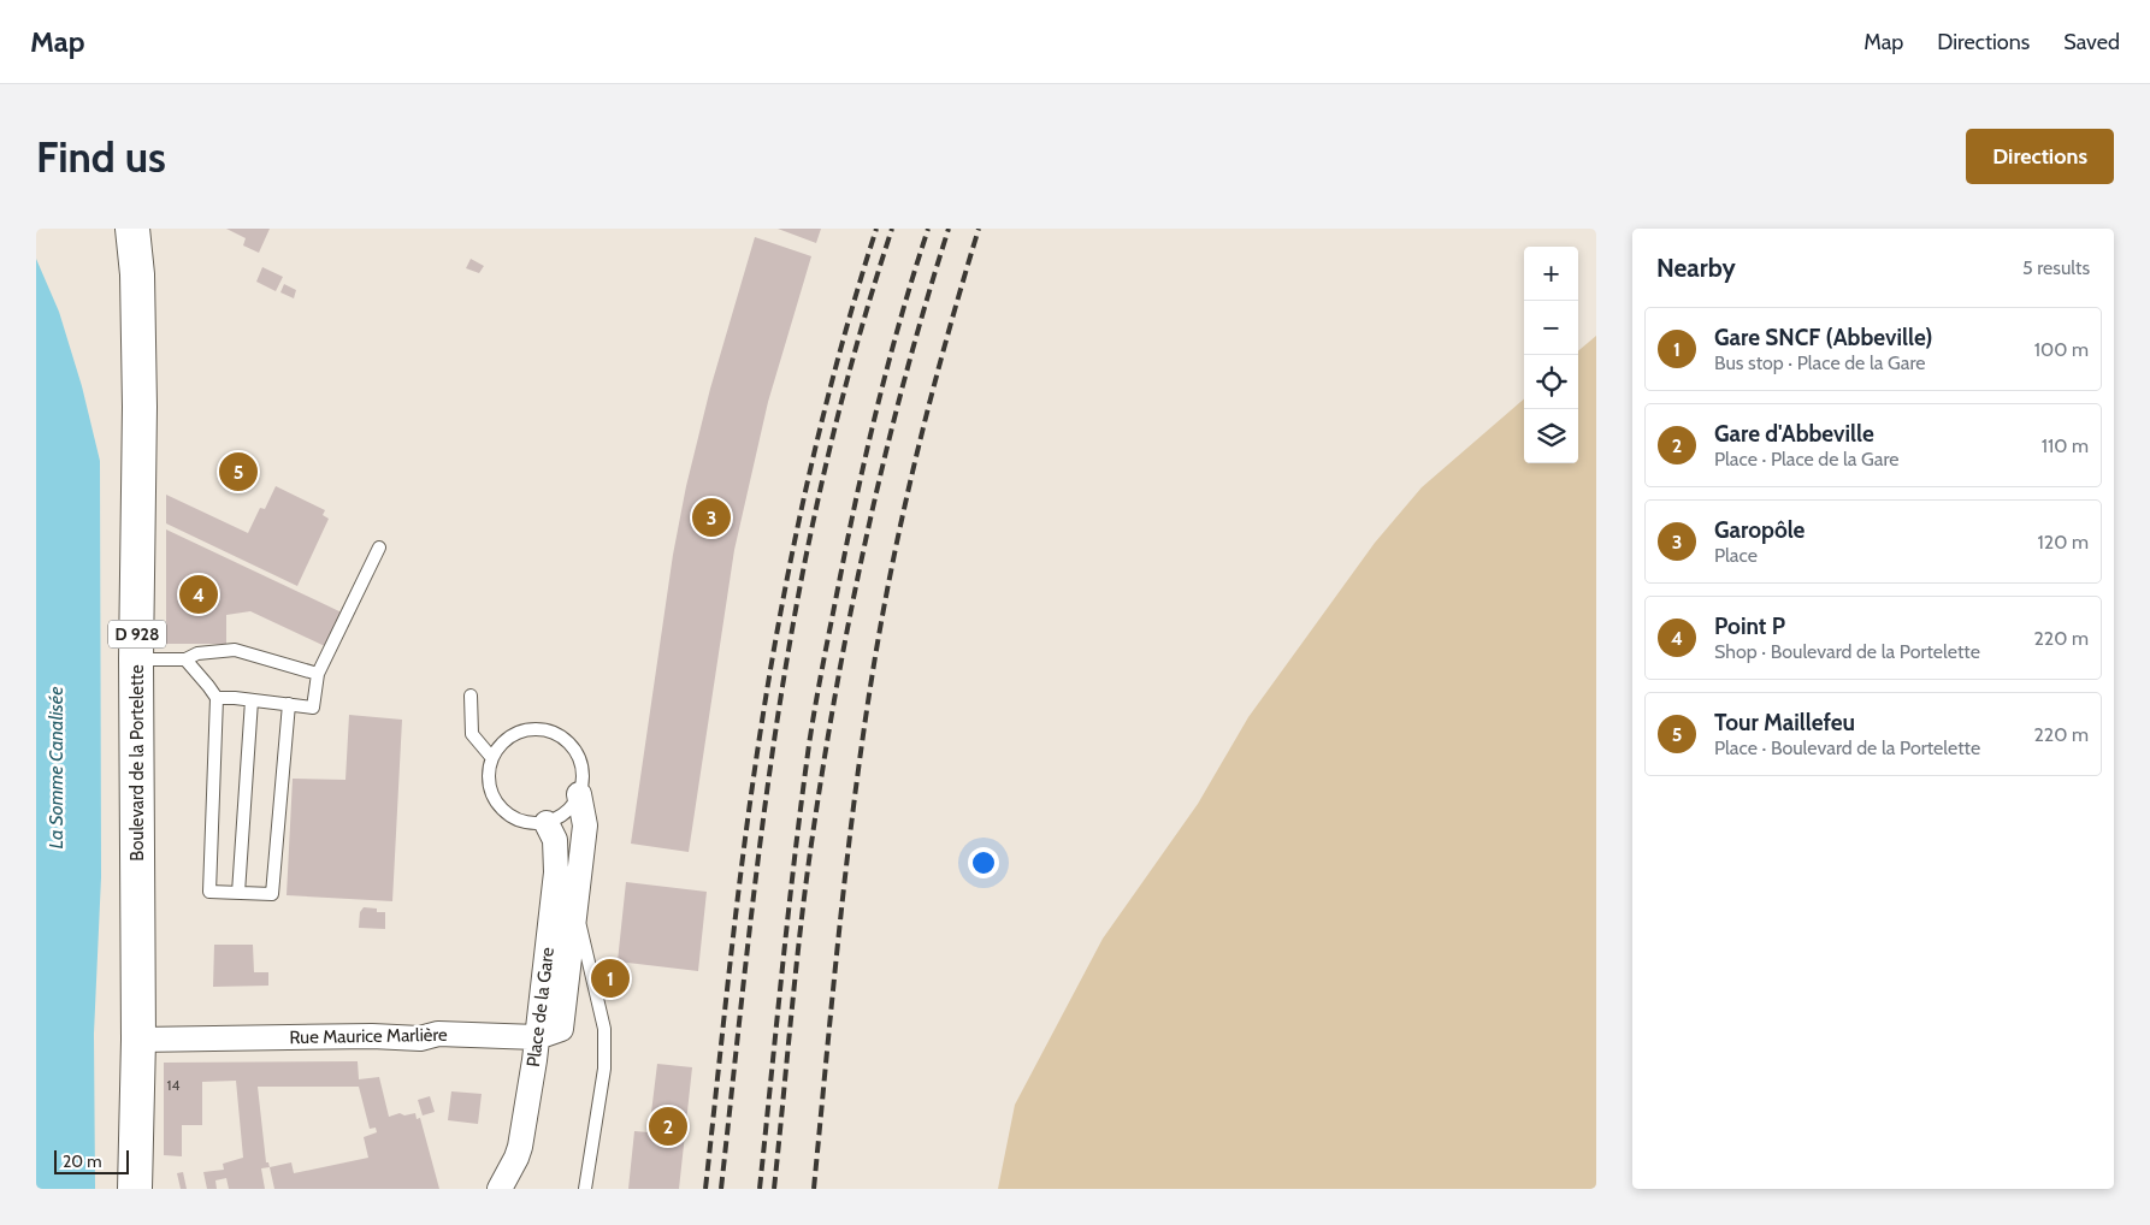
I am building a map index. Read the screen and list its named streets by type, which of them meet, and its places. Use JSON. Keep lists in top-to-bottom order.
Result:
{
  "streets": {
    "main road": ["D 928", "Boulevard de la Portelette"],
    "street": ["Place de la Gare", "Rue Maurice Marlière"]
  },
  "crossings": [
    ["Boulevard de la Portelette", "Rue Maurice Marlière"],
    ["Place de la Gare", "Rue Maurice Marlière"]
  ],
  "water": ["La Somme Canalisée"],
  "house_numbers": ["14"],
  "scale_bar": "20 m",
  "page": {
    "header": "Map",
    "nav": ["Map", "Directions", "Saved"],
    "buttons": "Directions",
    "title": "Find us",
    "heading": ["Nearby", "5 results"],
    "map_buttons": ["+", "−"],
    "list": [
      {
        "mark": "1",
        "name": "Gare SNCF (Abbeville)",
        "note": "Bus stop · Place de la Gare",
        "value": "100 m"
      },
      {
        "mark": "2",
        "name": "Gare d'Abbeville",
        "note": "Place · Place de la Gare",
        "value": "110 m"
      },
      {
        "mark": "3",
        "name": "Garopôle",
        "note": "Place",
        "value": "120 m"
      },
      {
        "mark": "4",
        "name": "Point P",
        "note": "Shop · Boulevard de la Portelette",
        "value": "220 m"
      },
      {
        "mark": "5",
        "name": "Tour Maillefeu",
        "note": "Place · Boulevard de la Portelette",
        "value": "220 m"
      }
    ],
    "pins": [
      "5",
      "3",
      "4",
      "1",
      "2"
    ],
    "scale": "20 m"
  }
}
